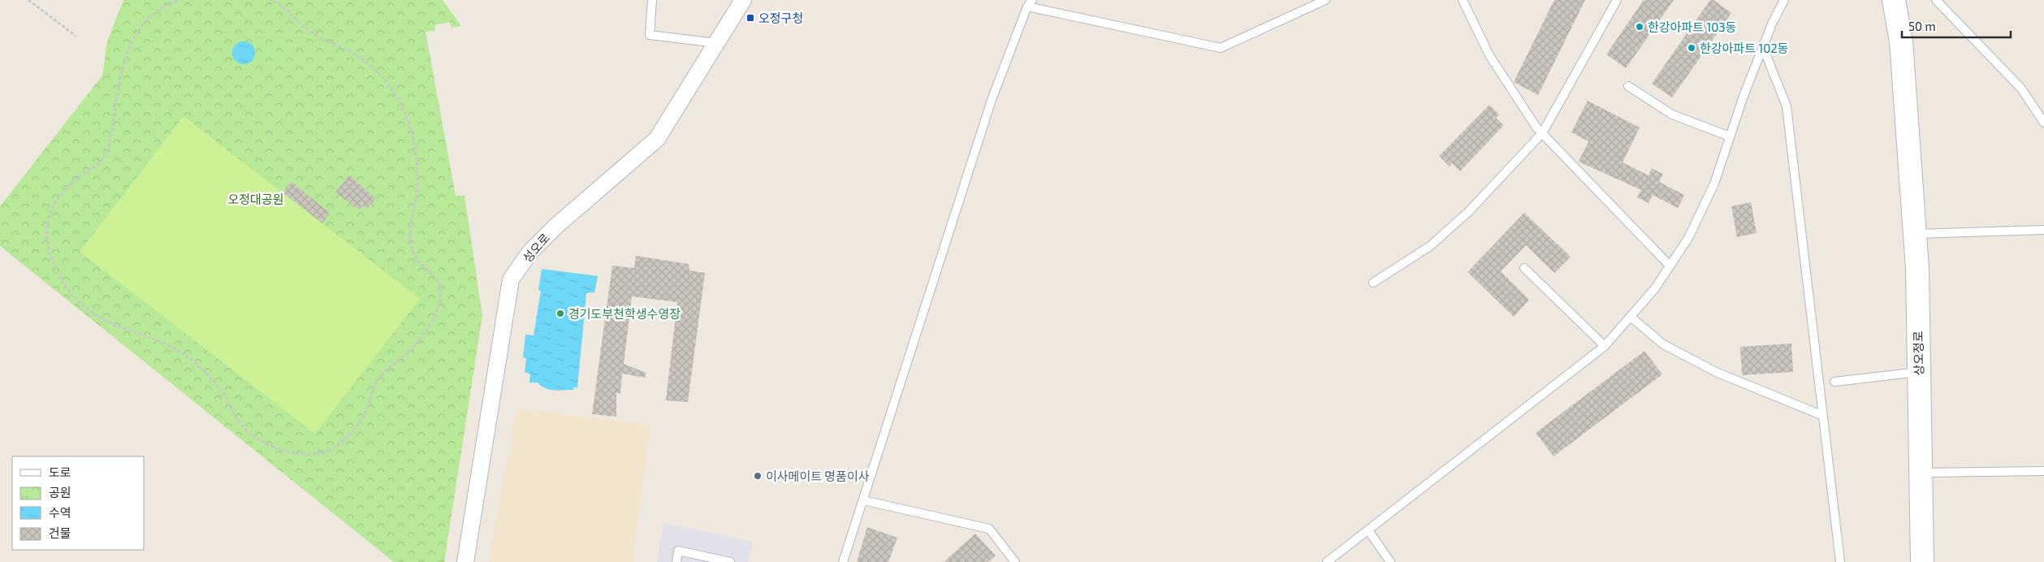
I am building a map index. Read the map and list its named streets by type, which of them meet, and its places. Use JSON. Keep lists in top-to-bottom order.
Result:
{
  "streets": {
    "street": ["성오로", "상오정로"]
  },
  "parks": ["오정대공원"],
  "places": {
    "transit": ["오정구청"],
    "other": [
      "한강아파트 103동",
      "한강아파트 102동",
      "경기도부천학생수영장",
      "이사메이트 명품이사"
    ]
  },
  "legend": [
    "도로",
    "공원",
    "수역",
    "건물"
  ],
  "scale_bar": "50 m"
}
